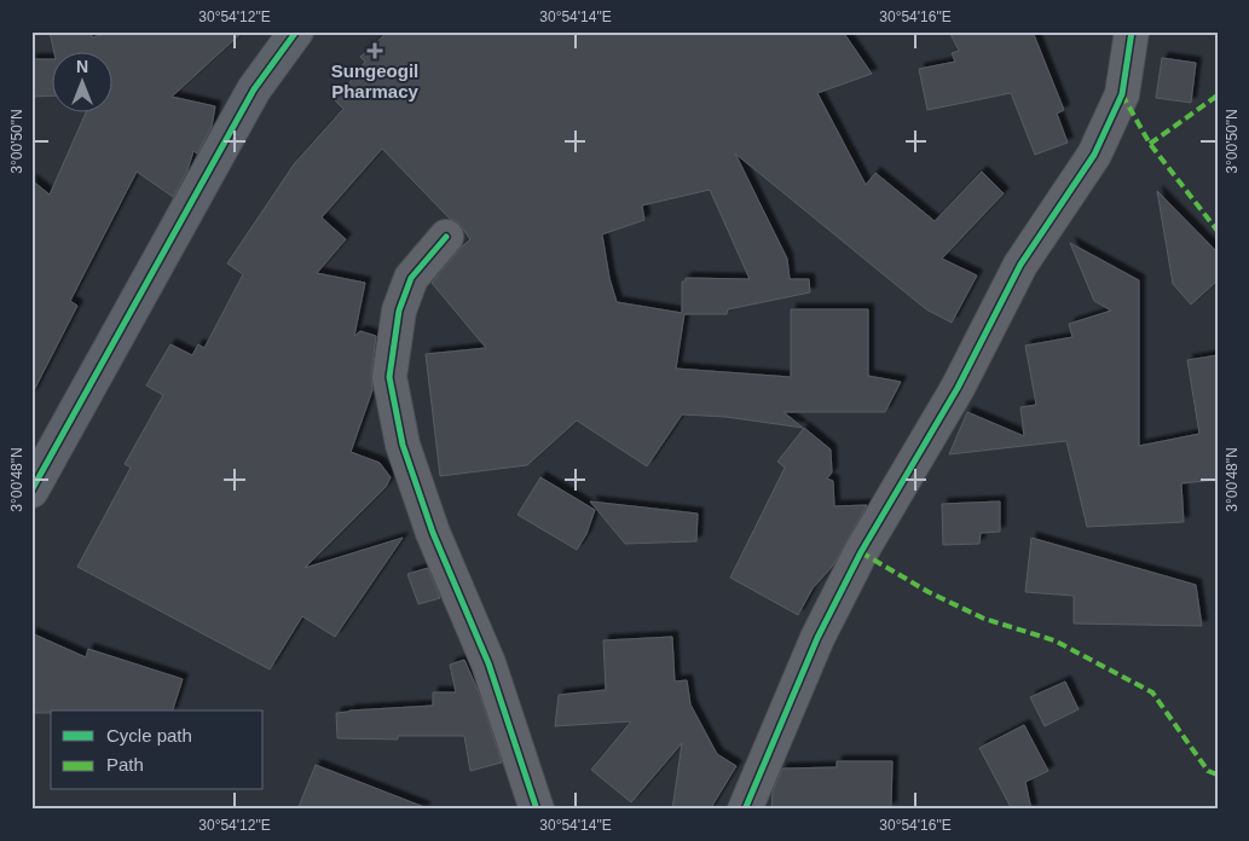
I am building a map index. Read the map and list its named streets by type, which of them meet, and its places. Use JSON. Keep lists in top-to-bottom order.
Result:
{
  "places": {
    "health": ["Sungeogil Pharmacy"]
  },
  "legend": ["Cycle path", "Path"],
  "north": "top",
  "coordinates": [
    "30°54'12\"E",
    "30°54'14\"E",
    "30°54'16\"E",
    "3°00'50\"N",
    "3°00'48\"N"
  ]
}
